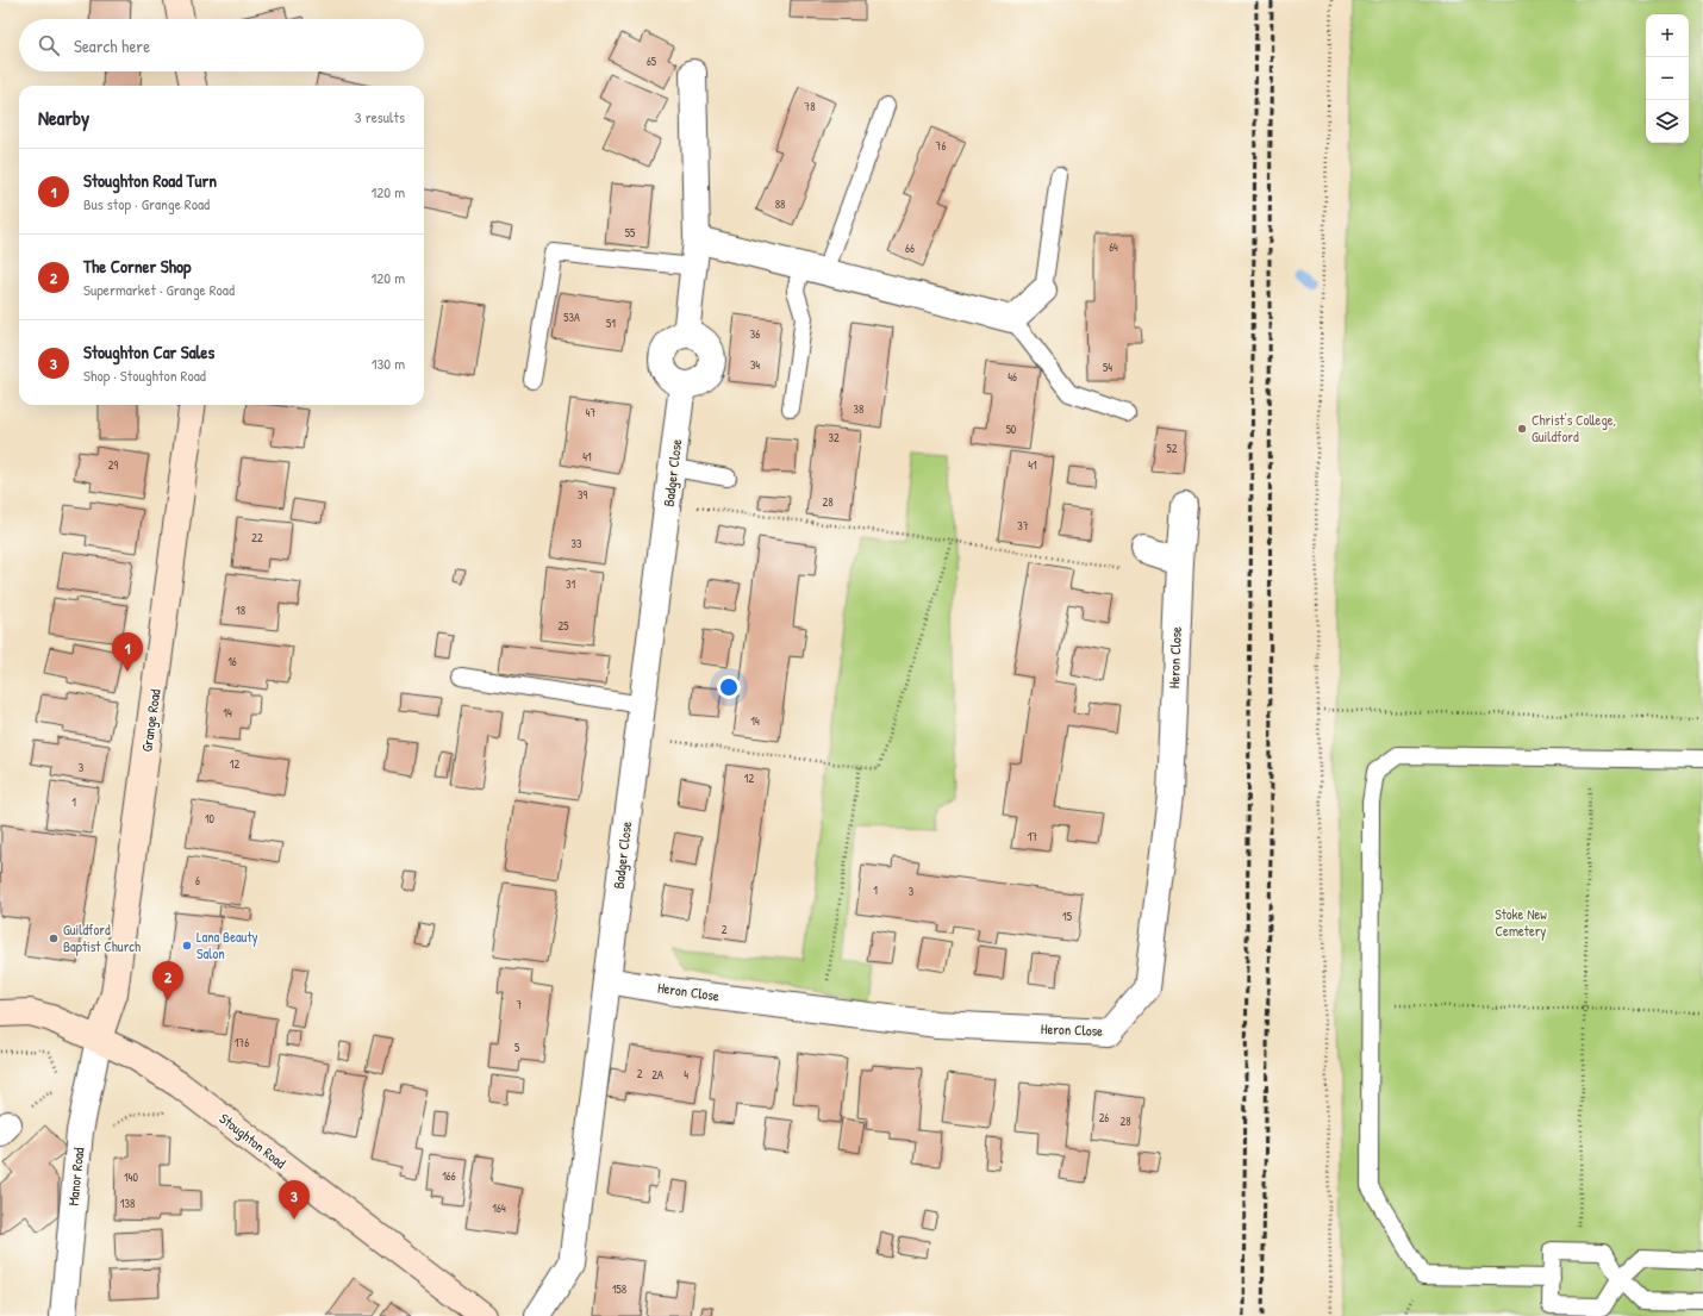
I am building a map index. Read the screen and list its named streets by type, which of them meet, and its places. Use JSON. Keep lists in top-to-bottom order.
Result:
{
  "streets": {
    "street": [
      "Badger Close",
      "Heron Close",
      "Grange Road",
      "Stoughton Road",
      "Manor Road"
    ]
  },
  "crossings": [
    ["Badger Close", "Heron Close"],
    ["Grange Road", "Stoughton Road"],
    ["Grange Road", "Manor Road"],
    ["Stoughton Road", "Manor Road"]
  ],
  "parks": ["Stoke New Cemetery"],
  "places": ["Christ's College, Guildford", "Guildford Baptist Church", "Lana Beauty Salon"],
  "house_numbers": [
    "65",
    "78",
    "76",
    "88",
    "55",
    "64",
    "66",
    "53A",
    "51",
    "36",
    "34",
    "54",
    "46",
    "38",
    "47",
    "50",
    "32",
    "52",
    "41",
    "29",
    "41",
    "39",
    "28",
    "37",
    "22",
    "33",
    "31",
    "18",
    "25",
    "16",
    "14",
    "14",
    "12",
    "3",
    "12",
    "1",
    "10",
    "17",
    "6",
    "1",
    "3",
    "15",
    "2",
    "7",
    "176",
    "5",
    "2",
    "2A",
    "4",
    "26",
    "28",
    "166",
    "140",
    "138",
    "164",
    "158"
  ],
  "page": {
    "map_buttons": ["+", "−"],
    "search": "Search here",
    "heading": ["Nearby", "3 results"],
    "list": [
      {
        "mark": "1",
        "name": "Stoughton Road Turn",
        "note": "Bus stop · Grange Road",
        "value": "120 m"
      },
      {
        "mark": "2",
        "name": "The Corner Shop",
        "note": "Supermarket · Grange Road",
        "value": "120 m"
      },
      {
        "mark": "3",
        "name": "Stoughton Car Sales",
        "note": "Shop · Stoughton Road",
        "value": "130 m"
      }
    ],
    "pins": ["1", "2", "3"]
  }
}
